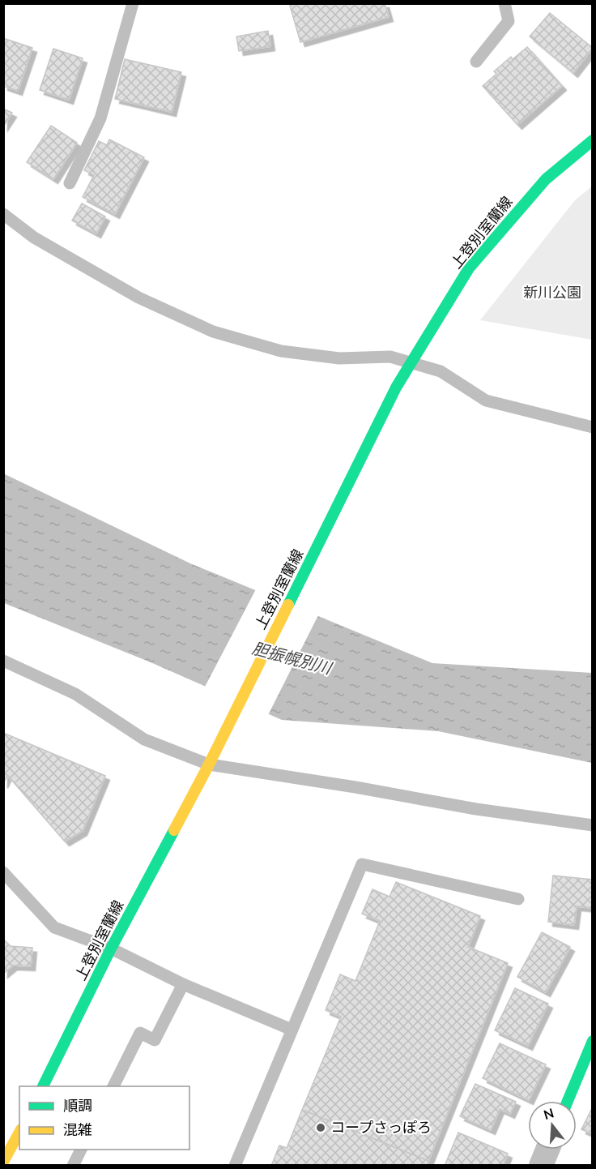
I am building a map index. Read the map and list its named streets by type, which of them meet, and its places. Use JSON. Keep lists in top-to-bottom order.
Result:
{
  "streets": {
    "main road": ["上登別室蘭線"]
  },
  "water": ["胆振幌別川"],
  "parks": ["新川公園"],
  "places": ["コープさっぽろ"],
  "legend": ["順調", "混雑"],
  "north": "top"
}
